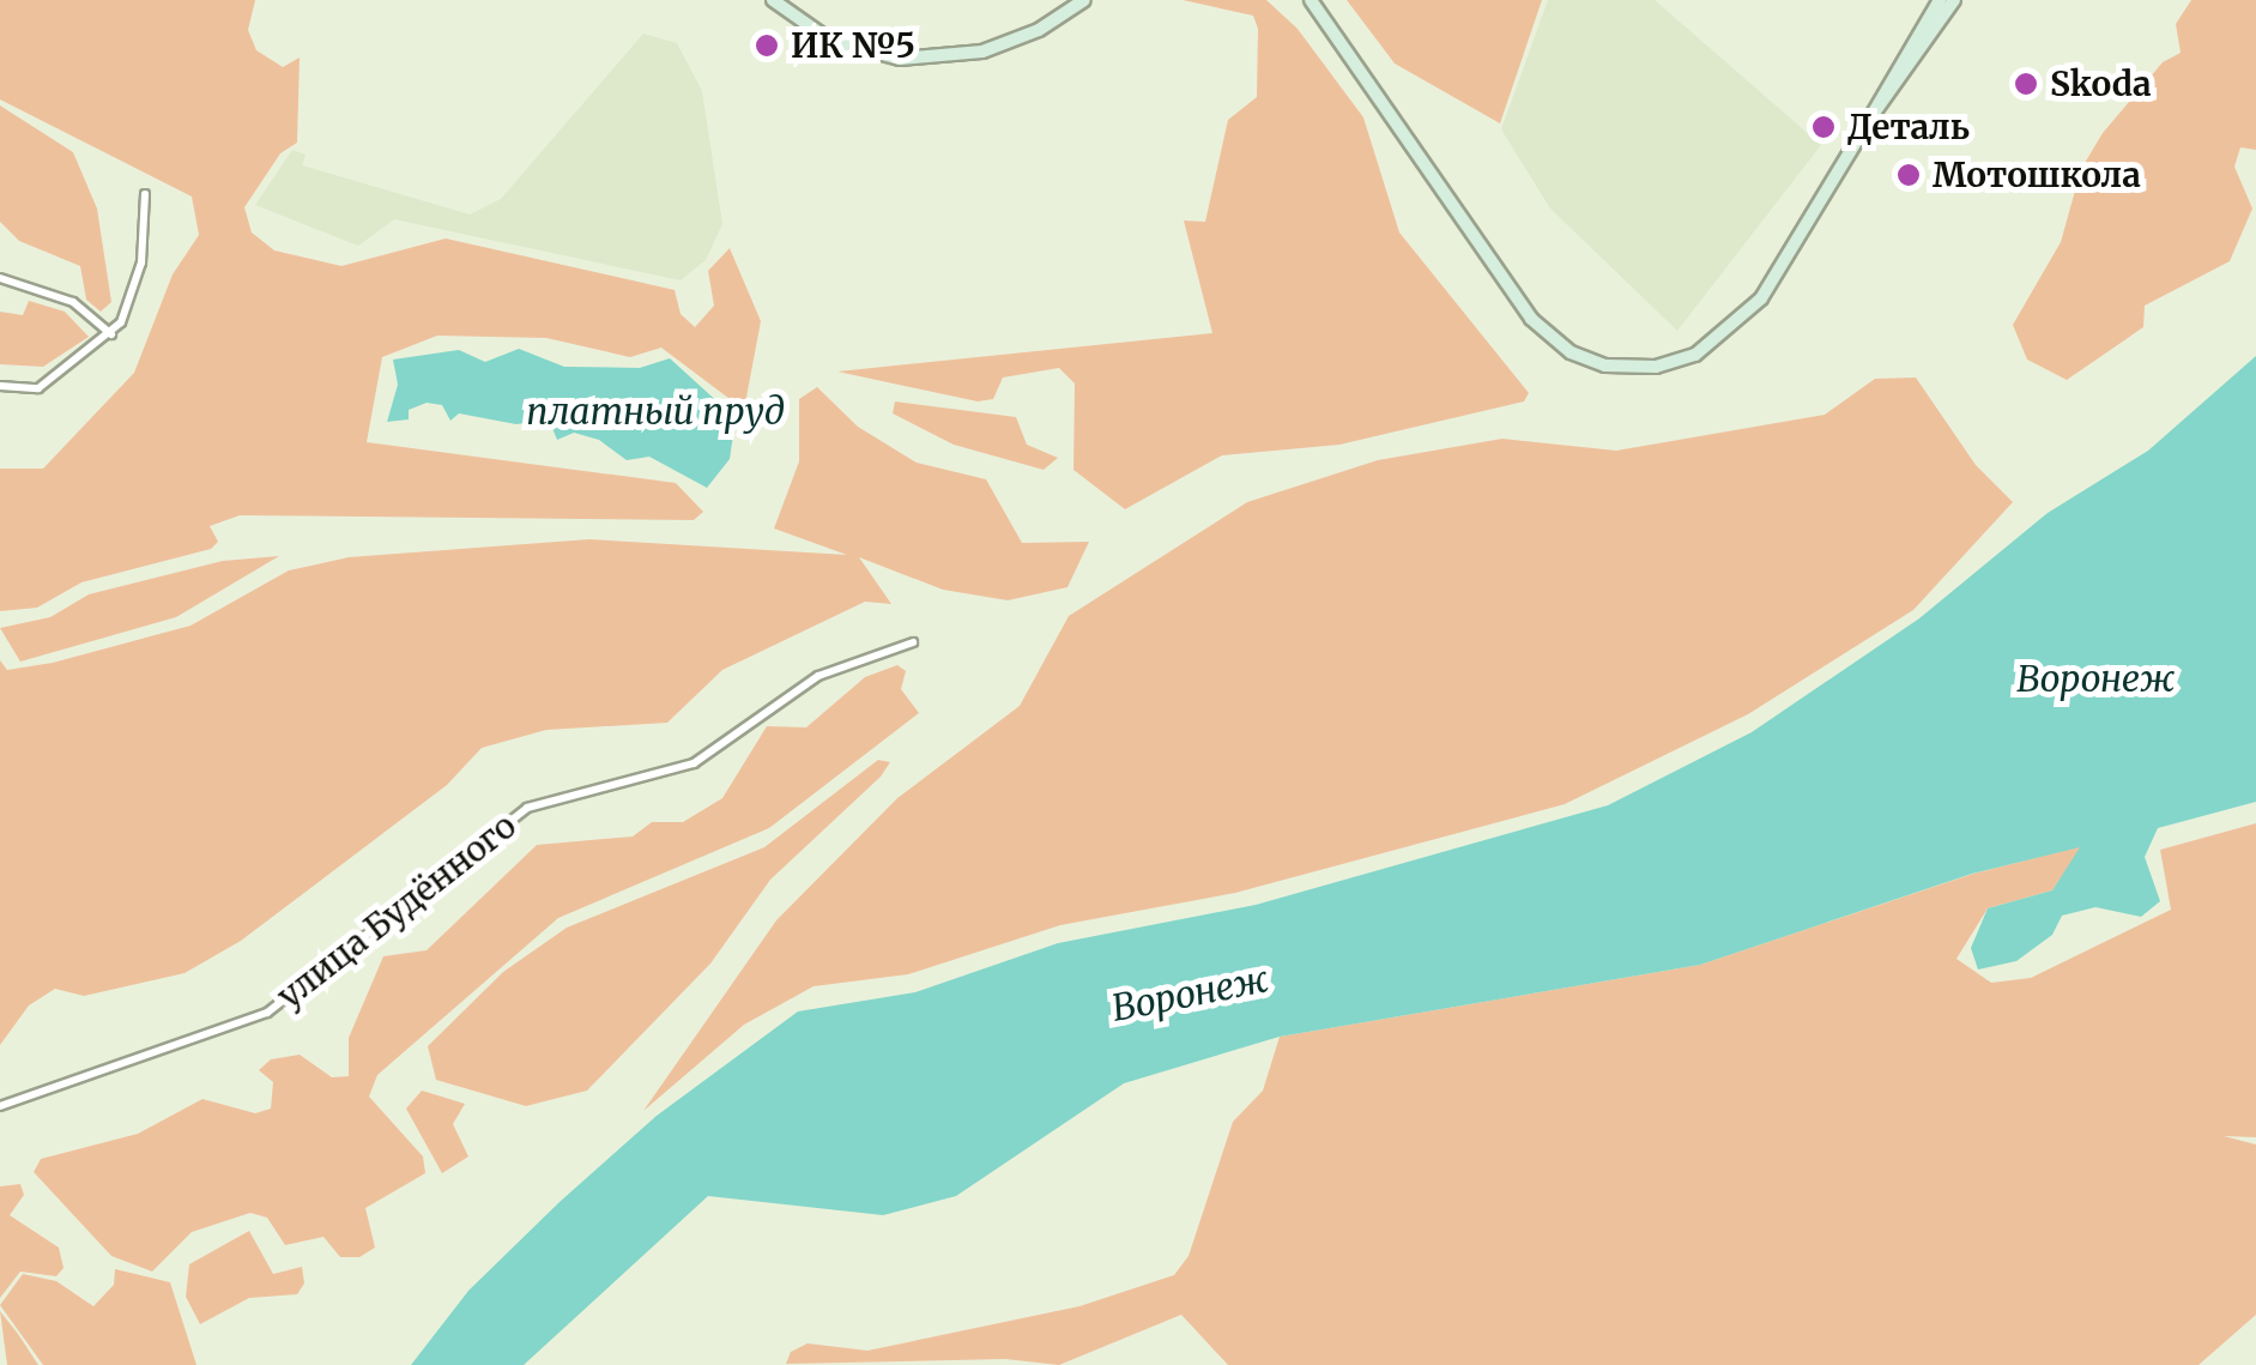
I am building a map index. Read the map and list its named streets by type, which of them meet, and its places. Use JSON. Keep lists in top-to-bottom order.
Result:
{
  "streets": {
    "street": ["улица Будённого"]
  },
  "water": ["платный пруд", "Воронеж"],
  "places": [
    "ИК №5",
    "Skoda",
    "Деталь",
    "Мотошкола"
  ]
}
